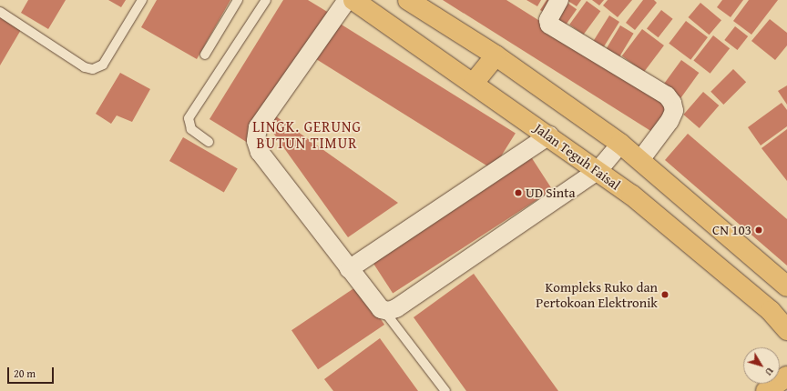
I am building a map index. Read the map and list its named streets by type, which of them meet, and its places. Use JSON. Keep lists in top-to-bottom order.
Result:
{
  "streets": {
    "highway": ["Jalan Teguh Faisal"]
  },
  "districts": ["LINGK. GERUNG BUTUN TIMUR"],
  "places": ["UD Sinta", "CN 103", "Kompleks Ruko dan Pertokoan Elektronik"],
  "scale_bar": "20 m",
  "north": "bottom right"
}
